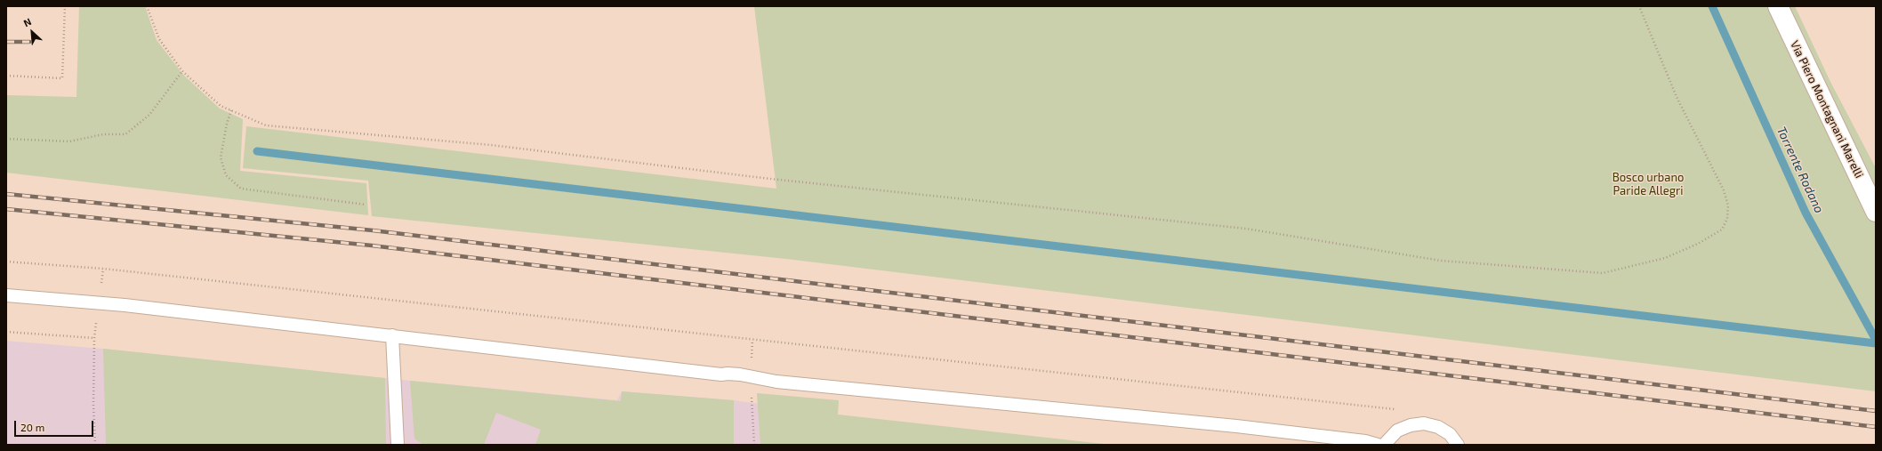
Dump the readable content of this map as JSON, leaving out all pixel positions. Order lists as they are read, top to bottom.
{
  "streets": {
    "street": ["Via Piero Montagnani Marelli"]
  },
  "water": ["Torrente Rodano"],
  "parks": ["Bosco urbano Paride Allegri"],
  "scale_bar": "20 m",
  "north": "top left"
}
